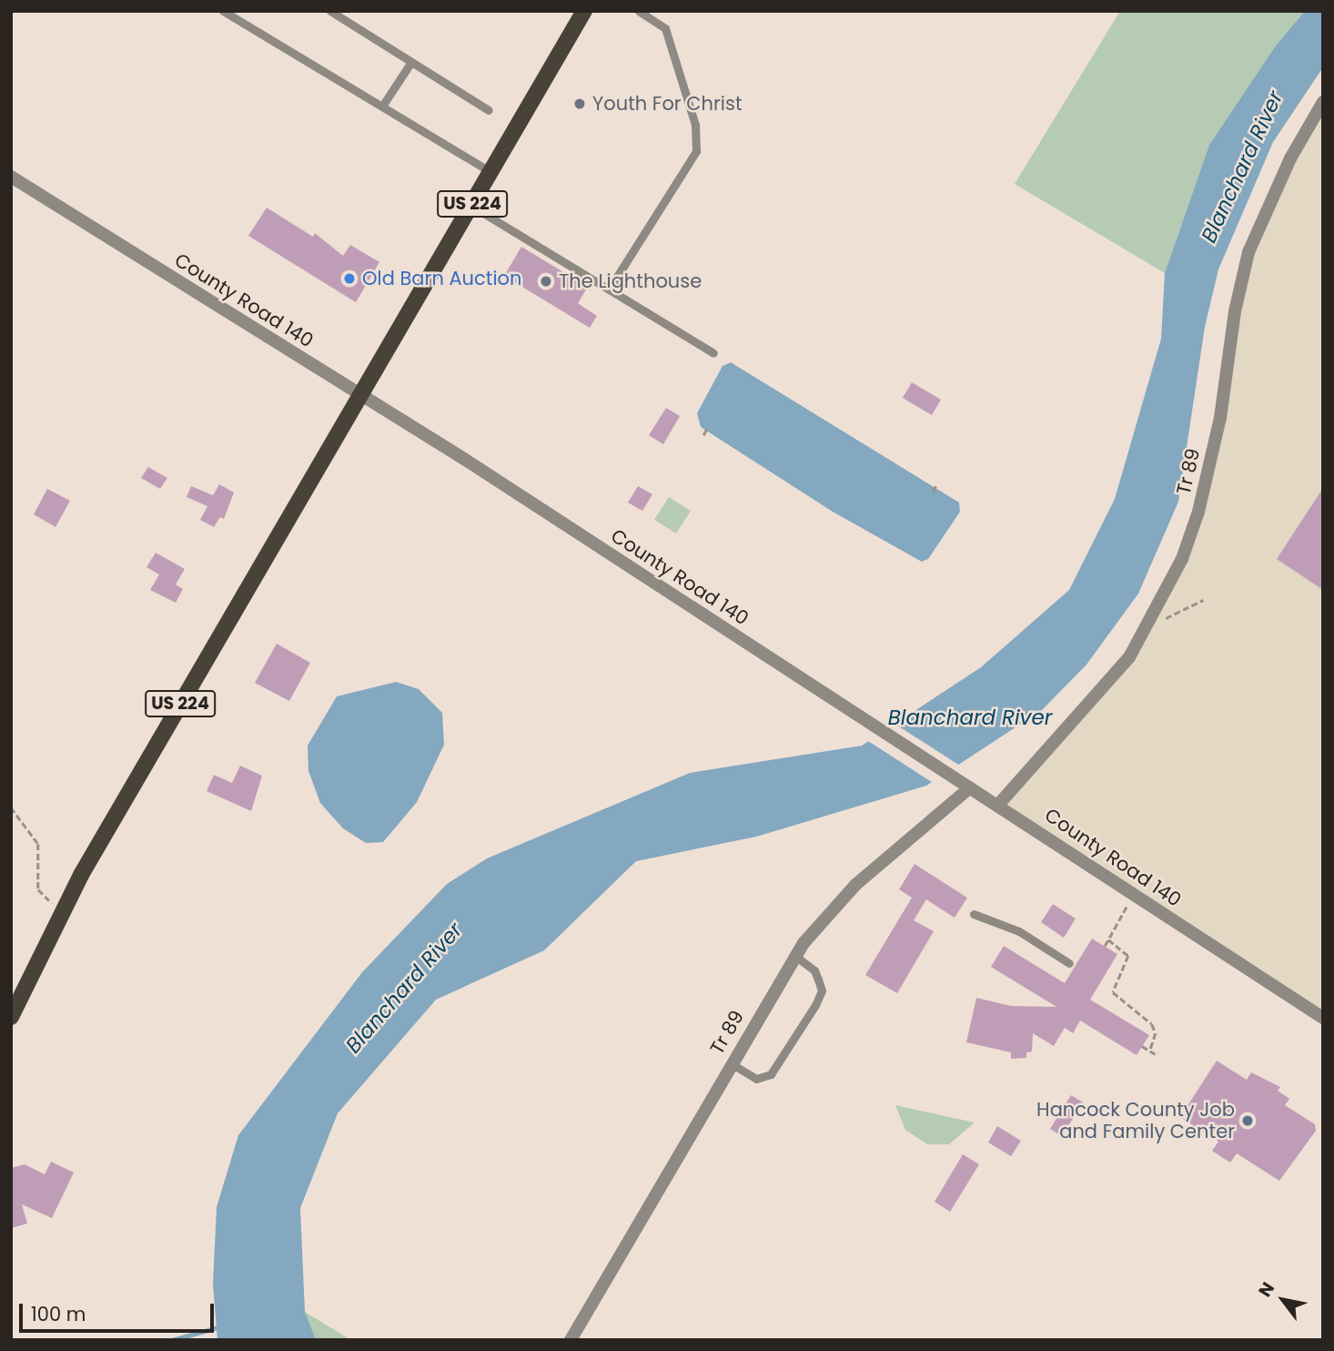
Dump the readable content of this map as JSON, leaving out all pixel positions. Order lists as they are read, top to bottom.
{
  "streets": {
    "main road": ["US 224"],
    "street": ["County Road 140", "Tr 89"]
  },
  "crossings": [
    ["US 224", "County Road 140"],
    ["County Road 140", "Tr 89"]
  ],
  "water": ["Blanchard River"],
  "places": [
    "Youth For Christ",
    "Old Barn Auction",
    "The Lighthouse",
    "Hancock County Job and Family Center"
  ],
  "scale_bar": "100 m",
  "north": "top left"
}
